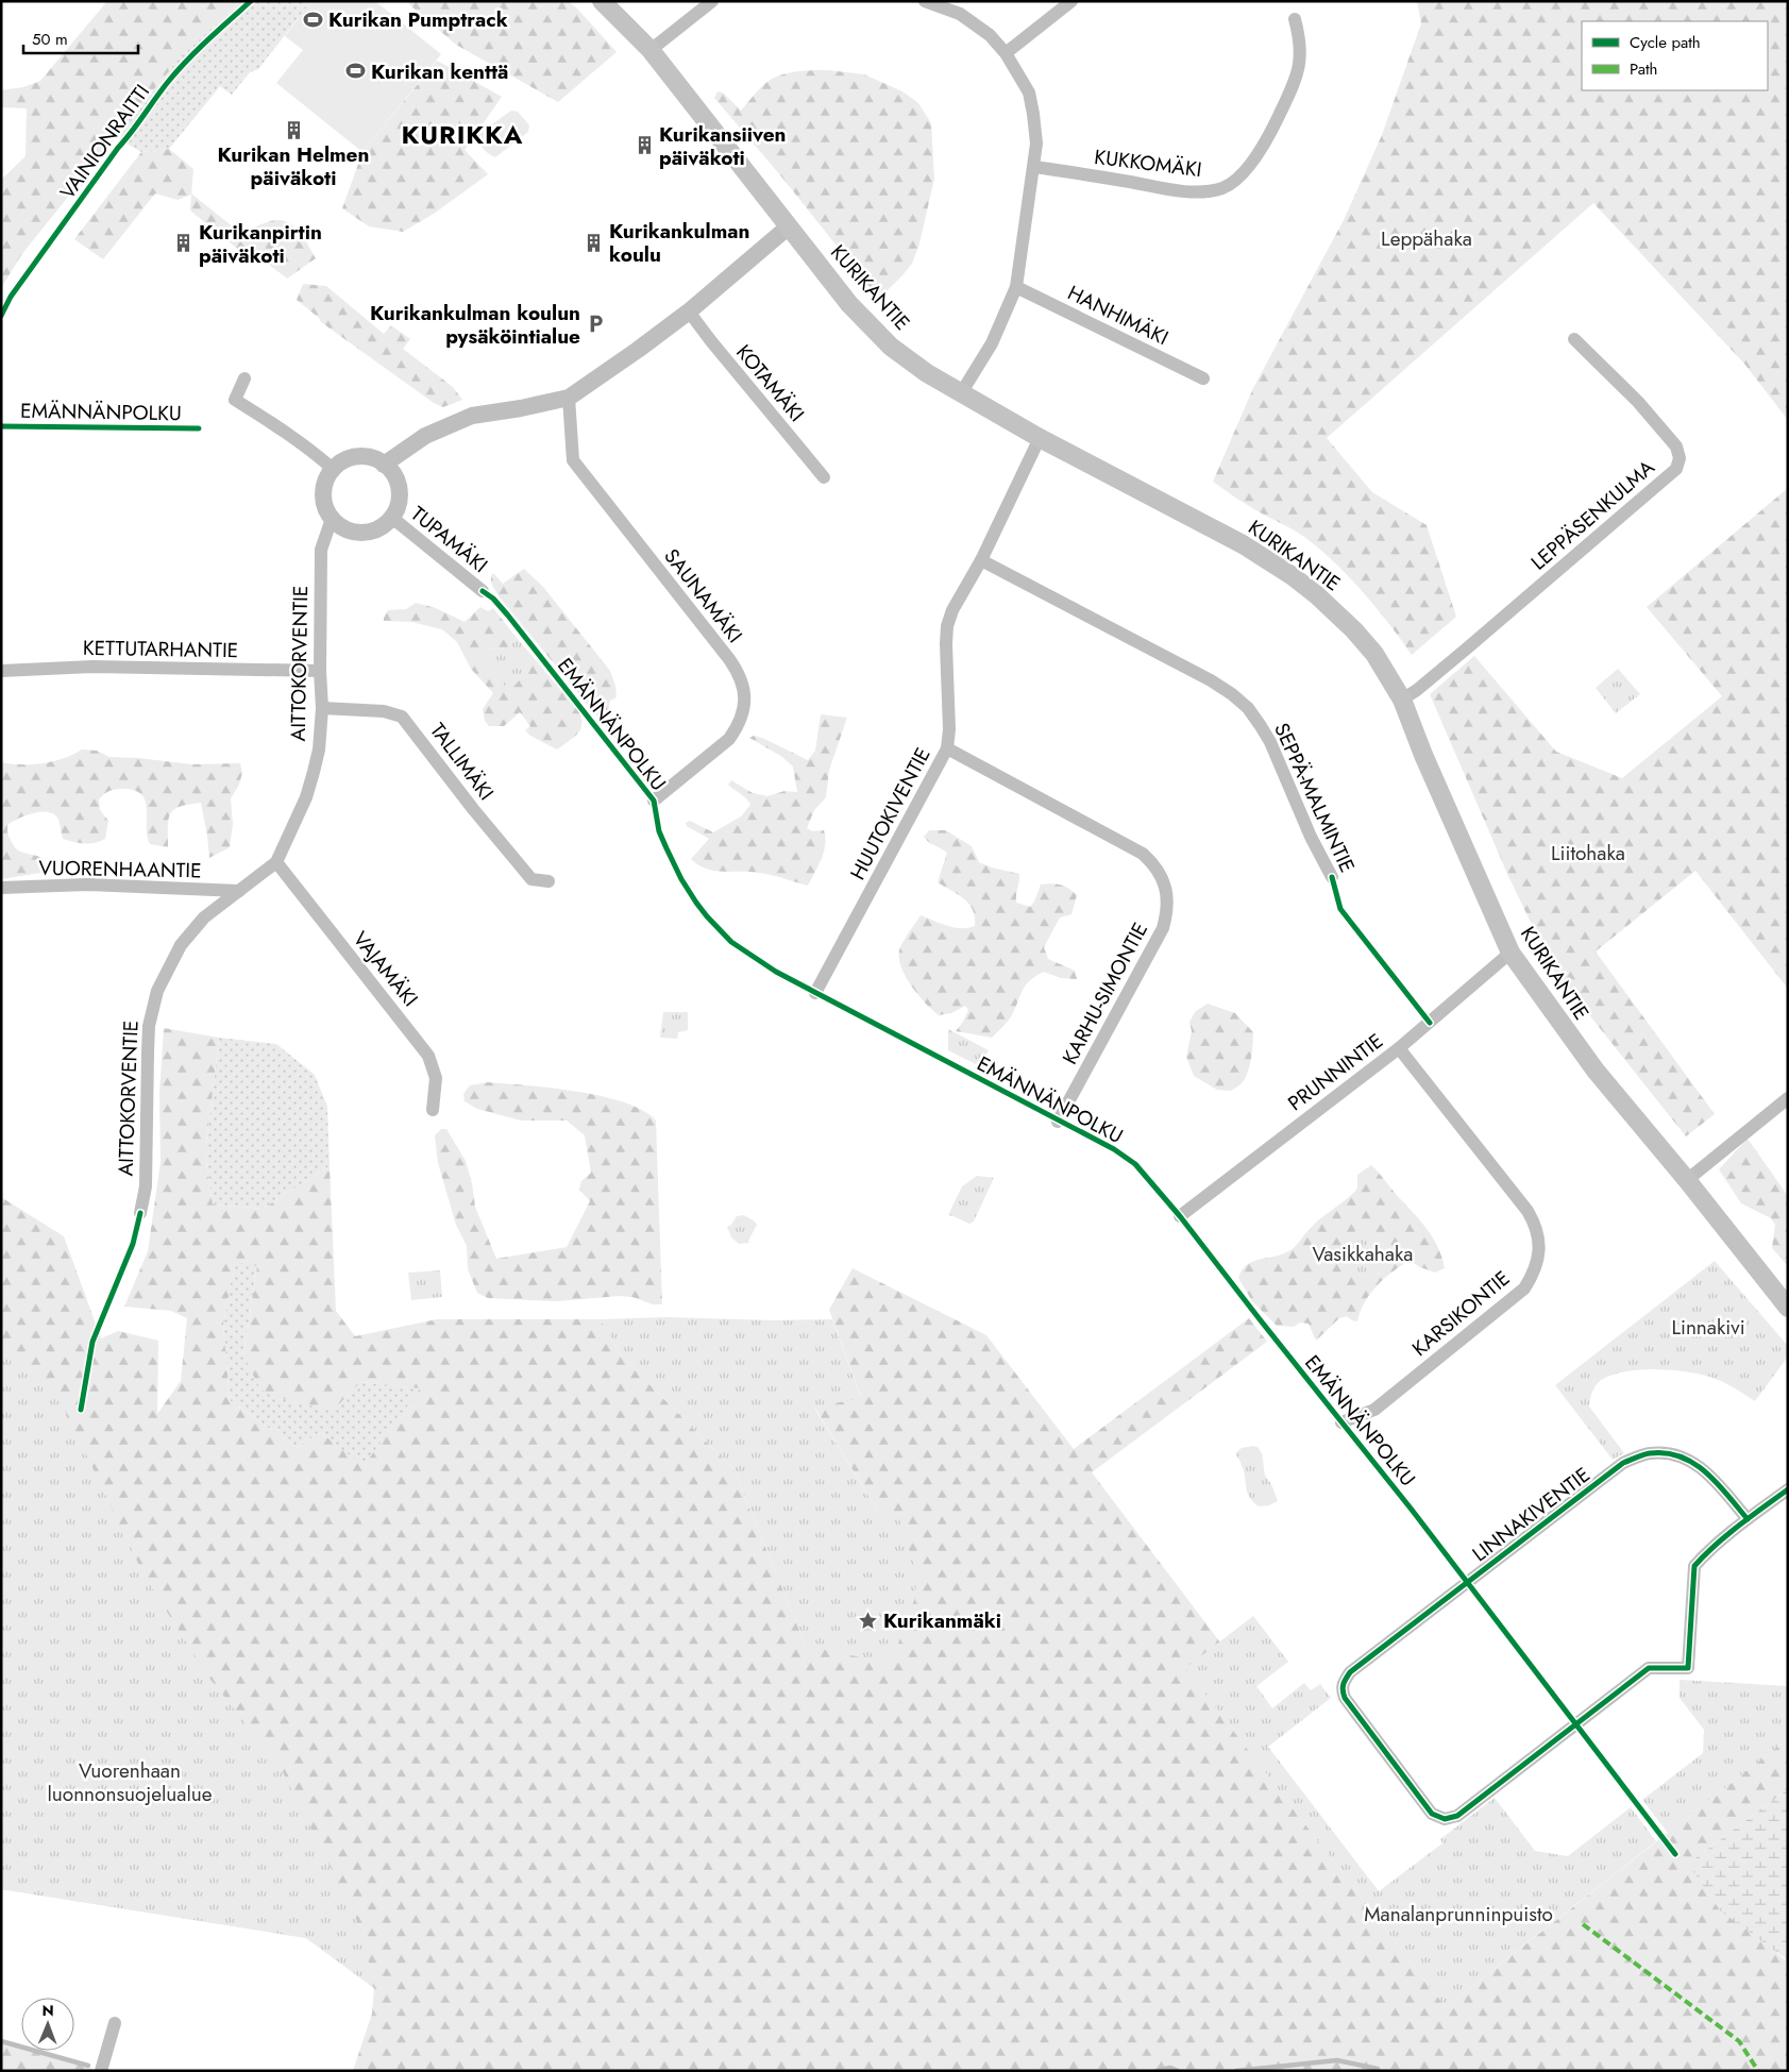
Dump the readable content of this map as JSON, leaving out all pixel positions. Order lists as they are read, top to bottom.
{
  "streets": {
    "main road": ["KURIKANTIE"],
    "street": [
      "KUKKOMÄKI",
      "HANHIMÄKI",
      "KOTAMÄKI",
      "LEPPÄSENKULMA",
      "TUPAMÄKI",
      "SAUNAMÄKI",
      "KETTUTARHANTIE",
      "AITTOKORVENTIE",
      "TALLIMÄKI",
      "SEPPÄ-MALMINTIE",
      "HUUTOKIVENTIE",
      "VUORENHAANTIE",
      "VAJAMÄKI",
      "KARHU-SIMONTIE",
      "PRUNNINTIE",
      "KARSIKONTIE",
      "LINNAKIVENTIE"
    ],
    "cycle path": ["VAINIONRAITTI", "EMÄNNÄNPOLKU"]
  },
  "crossings": [
    ["KURIKANTIE", "LEPPÄSENKULMA"],
    ["KURIKANTIE", "HUUTOKIVENTIE"],
    ["KURIKANTIE", "PRUNNINTIE"],
    ["TUPAMÄKI", "AITTOKORVENTIE"],
    ["KETTUTARHANTIE", "AITTOKORVENTIE"],
    ["AITTOKORVENTIE", "TALLIMÄKI"],
    ["AITTOKORVENTIE", "VUORENHAANTIE"],
    ["AITTOKORVENTIE", "VAJAMÄKI"],
    ["SEPPÄ-MALMINTIE", "HUUTOKIVENTIE"],
    ["HUUTOKIVENTIE", "KARHU-SIMONTIE"],
    ["PRUNNINTIE", "KARSIKONTIE"]
  ],
  "districts": ["KURIKKA"],
  "parks": [
    "Leppähaka",
    "Liitohaka",
    "Vasikkahaka",
    "Linnakivi",
    "Vuorenhaan luonnonsuojelualue",
    "Manalanprunninpuisto"
  ],
  "places": {
    "sports": ["Kurikan Pumptrack", "Kurikan kenttä"],
    "building": [
      "Kurikan Helmen päiväkoti",
      "Kurikansiiven päiväkoti",
      "Kurikankulman koulu",
      "Kurikanpirtin päiväkoti"
    ],
    "parking": ["Kurikankulman koulun pysäköintialue"],
    "place": ["Kurikanmäki"]
  },
  "legend": ["Cycle path", "Path"],
  "scale_bar": "50 m",
  "north": "top"
}
